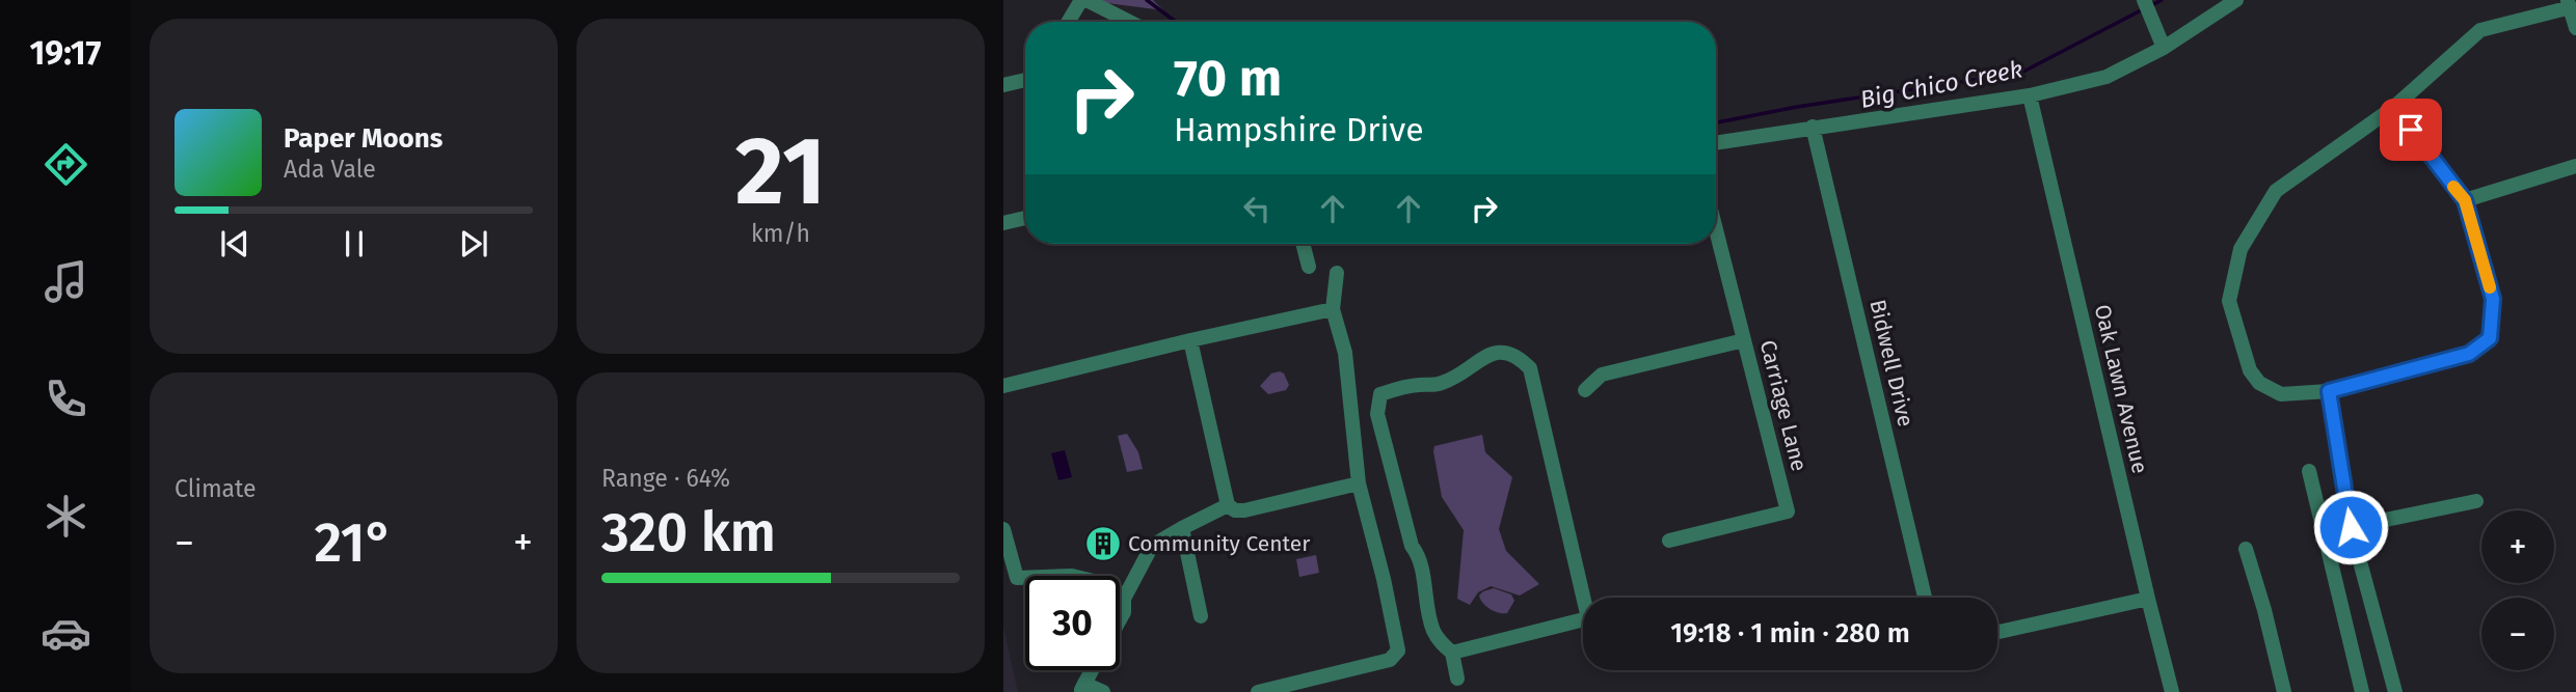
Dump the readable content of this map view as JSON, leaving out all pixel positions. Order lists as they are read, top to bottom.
{
  "streets": {
    "street": ["Bidwell Drive", "Oak Lawn Avenue", "Carriage Lane"]
  },
  "water": ["Big Chico Creek"],
  "places": {
    "building": ["Community Center"]
  },
  "page": {
    "tabs": "19:17",
    "tile": [
      ["21", "km/h"],
      "Climate",
      ["Range · 64%", "320 km"]
    ],
    "turn": ["70 m", "Hampshire Drive"],
    "song": ["Paper Moons", "Ada Vale"],
    "map_buttons": ["+", "−"],
    "heat": ["−", "21°", "+"],
    "limit": "30",
    "trip": "19:18 · 1 min · 280 m"
  }
}
